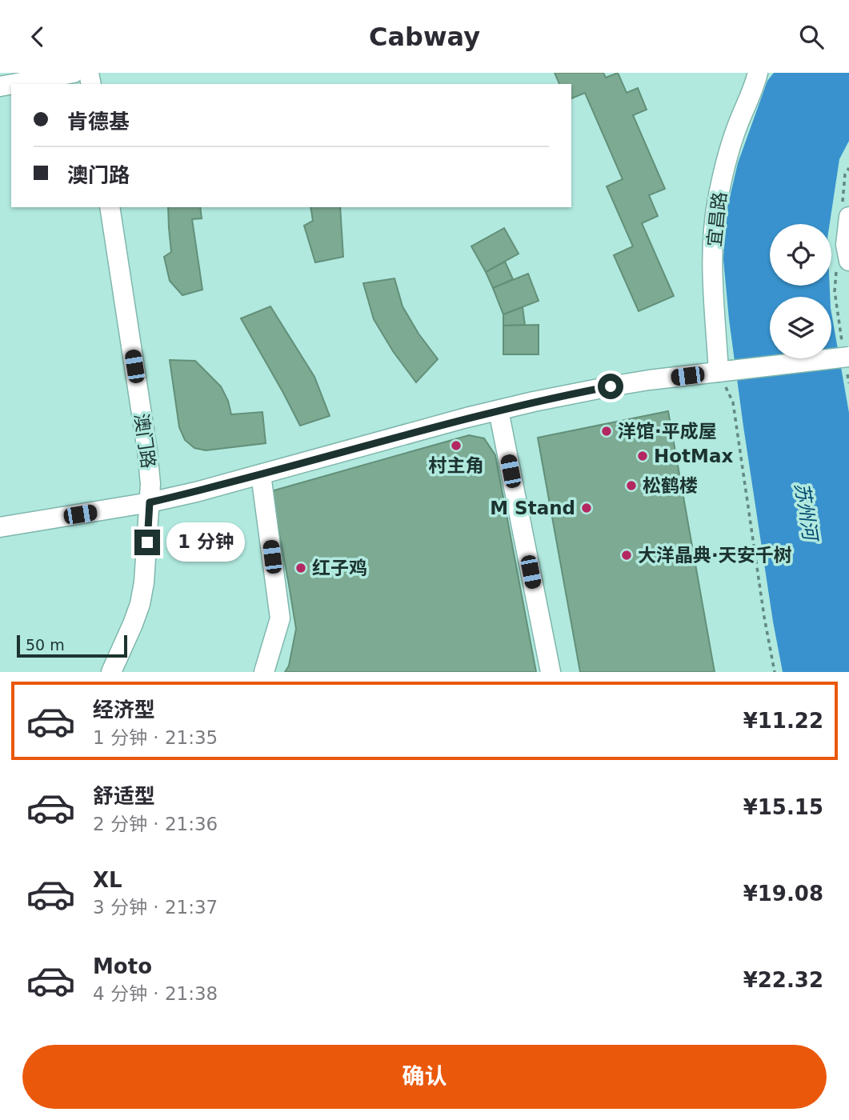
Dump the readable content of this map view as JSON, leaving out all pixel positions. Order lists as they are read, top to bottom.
{
  "streets": {
    "street": ["宜昌路", "澳门路"]
  },
  "water": ["苏州河"],
  "places": [
    "洋馆·平成屋",
    "村主角",
    "HotMax",
    "松鹤楼",
    "M Stand",
    "大洋晶典·天安千树",
    "红子鸡"
  ],
  "scale_bar": "50 m",
  "page": {
    "header": "Cabway",
    "banner": ["肯德基", "澳门路"],
    "bubble": "1 分钟",
    "scale": "50 m",
    "list": [
      {
        "name": "经济型",
        "note": "1 分钟 · 21:35",
        "value": "¥11.22"
      },
      {
        "name": "舒适型",
        "note": "2 分钟 · 21:36",
        "value": "¥15.15"
      },
      {
        "name": "XL",
        "note": "3 分钟 · 21:37",
        "value": "¥19.08"
      },
      {
        "name": "Moto",
        "note": "4 分钟 · 21:38",
        "value": "¥22.32"
      }
    ],
    "buttons": "确认"
  }
}
